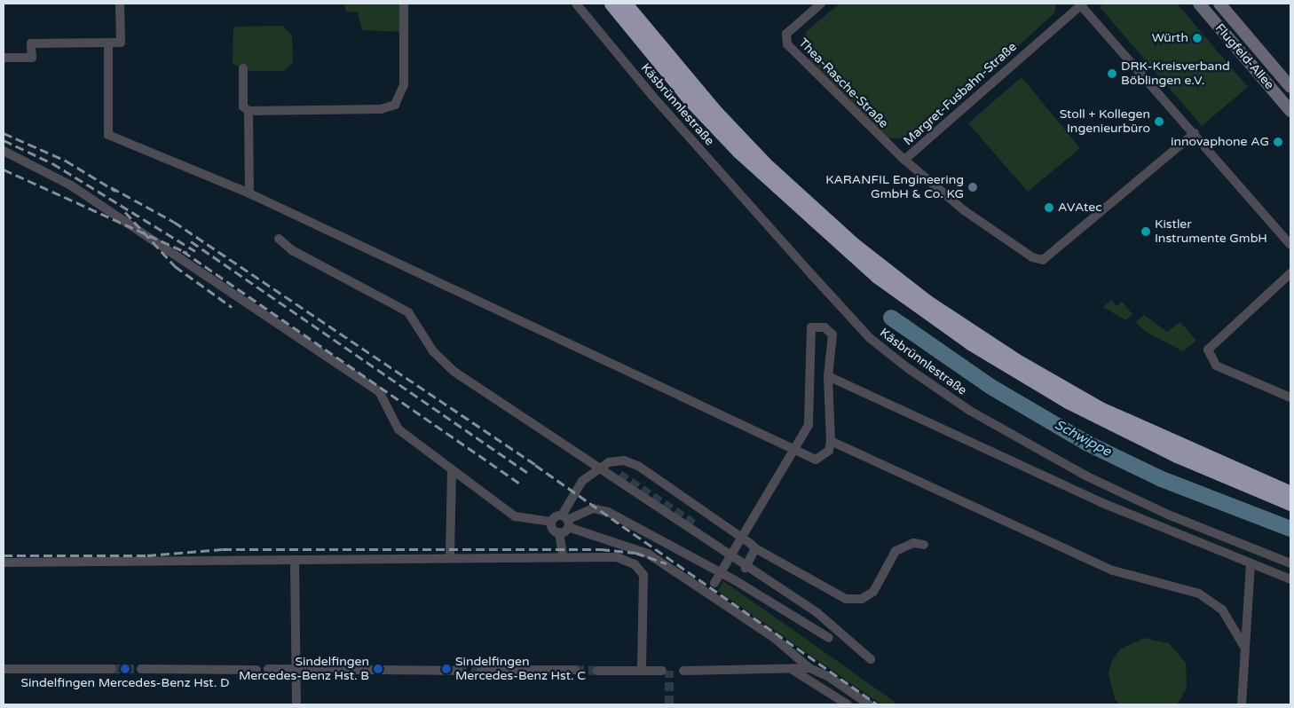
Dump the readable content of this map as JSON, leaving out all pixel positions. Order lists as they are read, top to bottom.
{
  "streets": {
    "main road": ["Flugfeld-Allee"],
    "street": ["Thea-Rasche-Straße", "Margret-Fusbahn-Straße", "Käsbrünnlestraße"]
  },
  "crossings": [
    ["Thea-Rasche-Straße", "Margret-Fusbahn-Straße"]
  ],
  "water": ["Schwippe"],
  "places": [
    "Würth",
    "DRK-Kreisverband Böblingen e.V.",
    "Stoll + Kollegen Ingenieurbüro",
    "innovaphone AG",
    "KARANFIL Engineering GmbH & Co. KG",
    "AVAtec",
    "Kistler Instrumente GmbH",
    "Sindelfingen Mercedes-Benz Hst. D",
    "Sindelfingen Mercedes-Benz Hst. B",
    "Sindelfingen Mercedes-Benz Hst. C"
  ]
}
